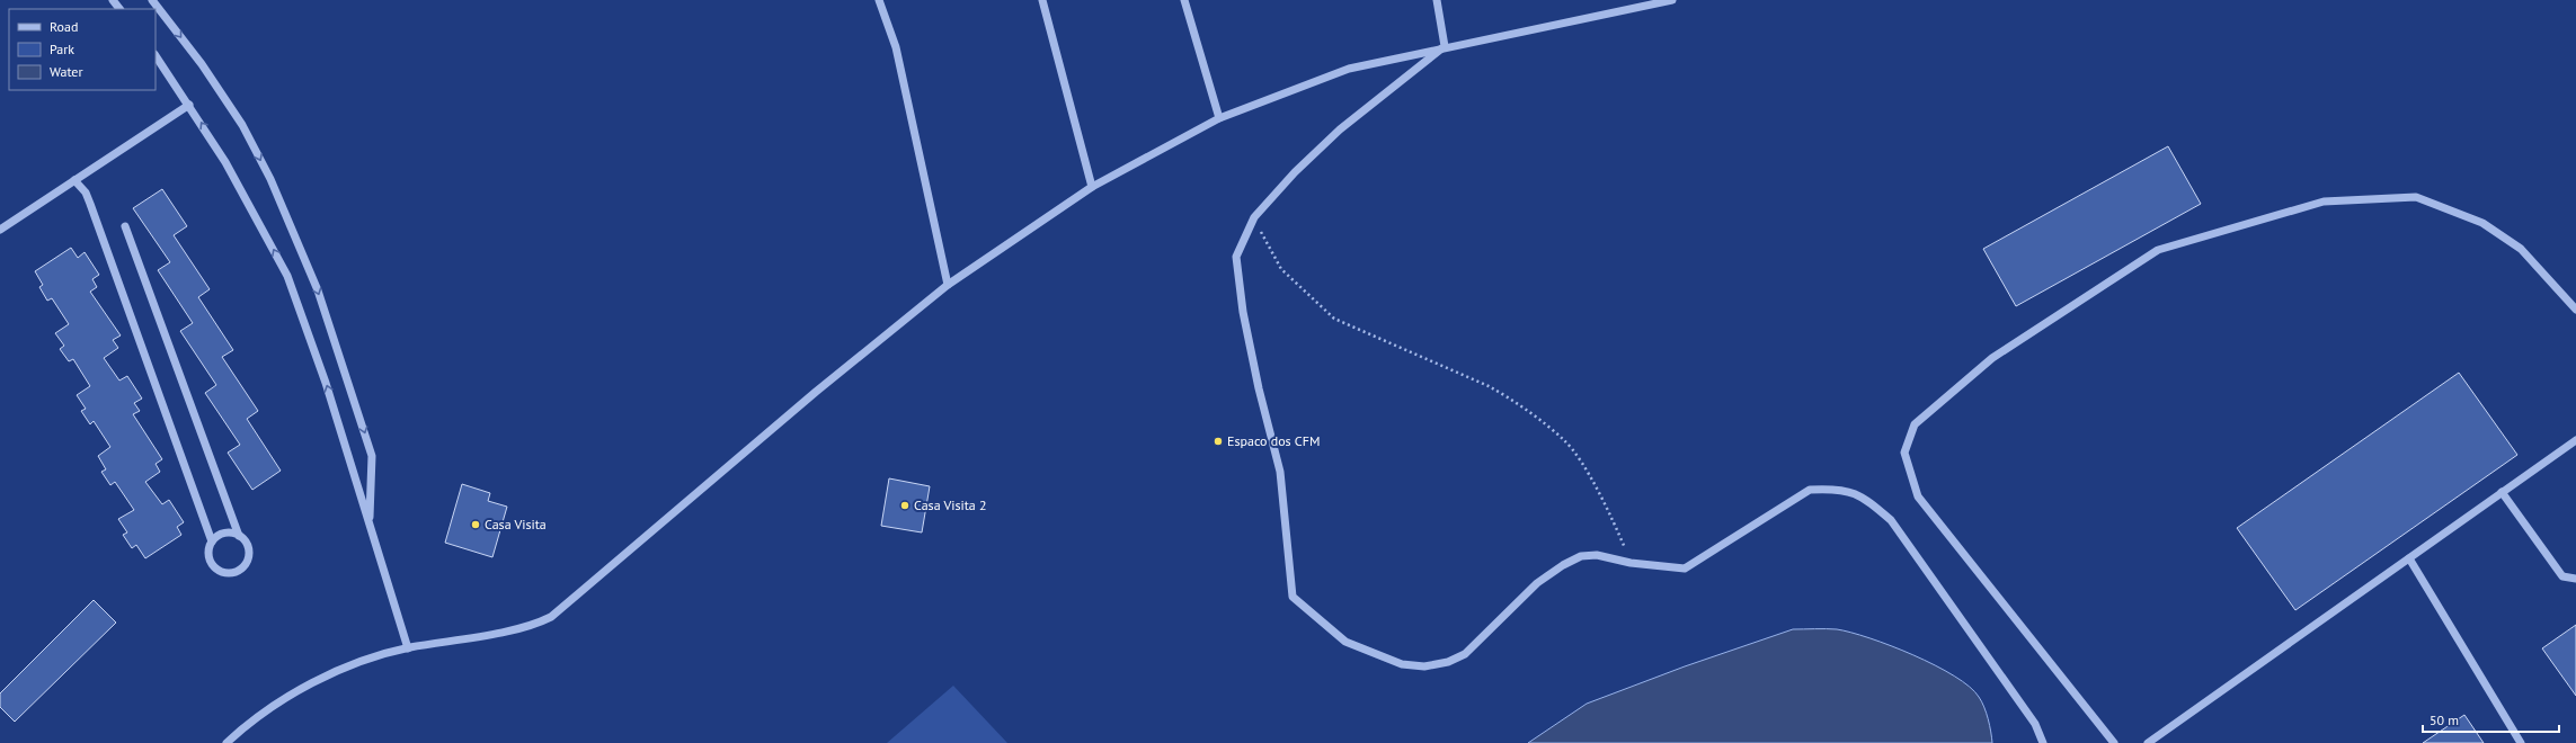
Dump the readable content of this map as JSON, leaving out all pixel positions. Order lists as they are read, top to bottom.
{
  "places": ["Espaco dos CFM", "Casa Visita 2", "Casa Visita"],
  "legend": ["Road", "Park", "Water"],
  "scale_bar": "50 m"
}
